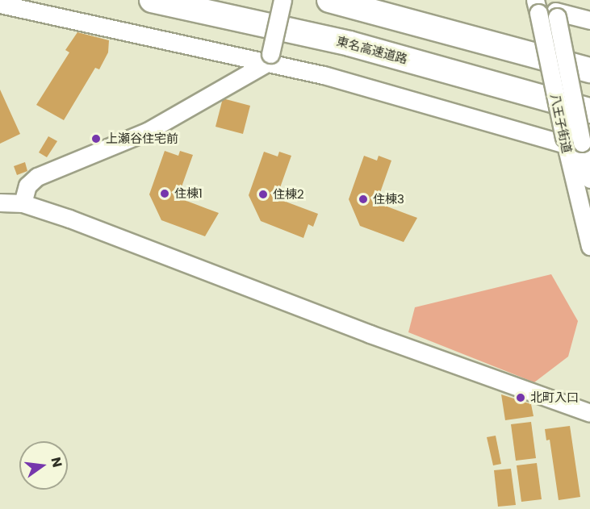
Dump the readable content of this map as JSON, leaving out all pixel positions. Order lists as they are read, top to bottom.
{
  "streets": {
    "highway": ["東名高速道路"],
    "street": ["八王子街道"]
  },
  "places": [
    "上瀬谷住宅前",
    "住棟1",
    "住棟2",
    "住棟3",
    "北町入口"
  ],
  "north": "right"
}
